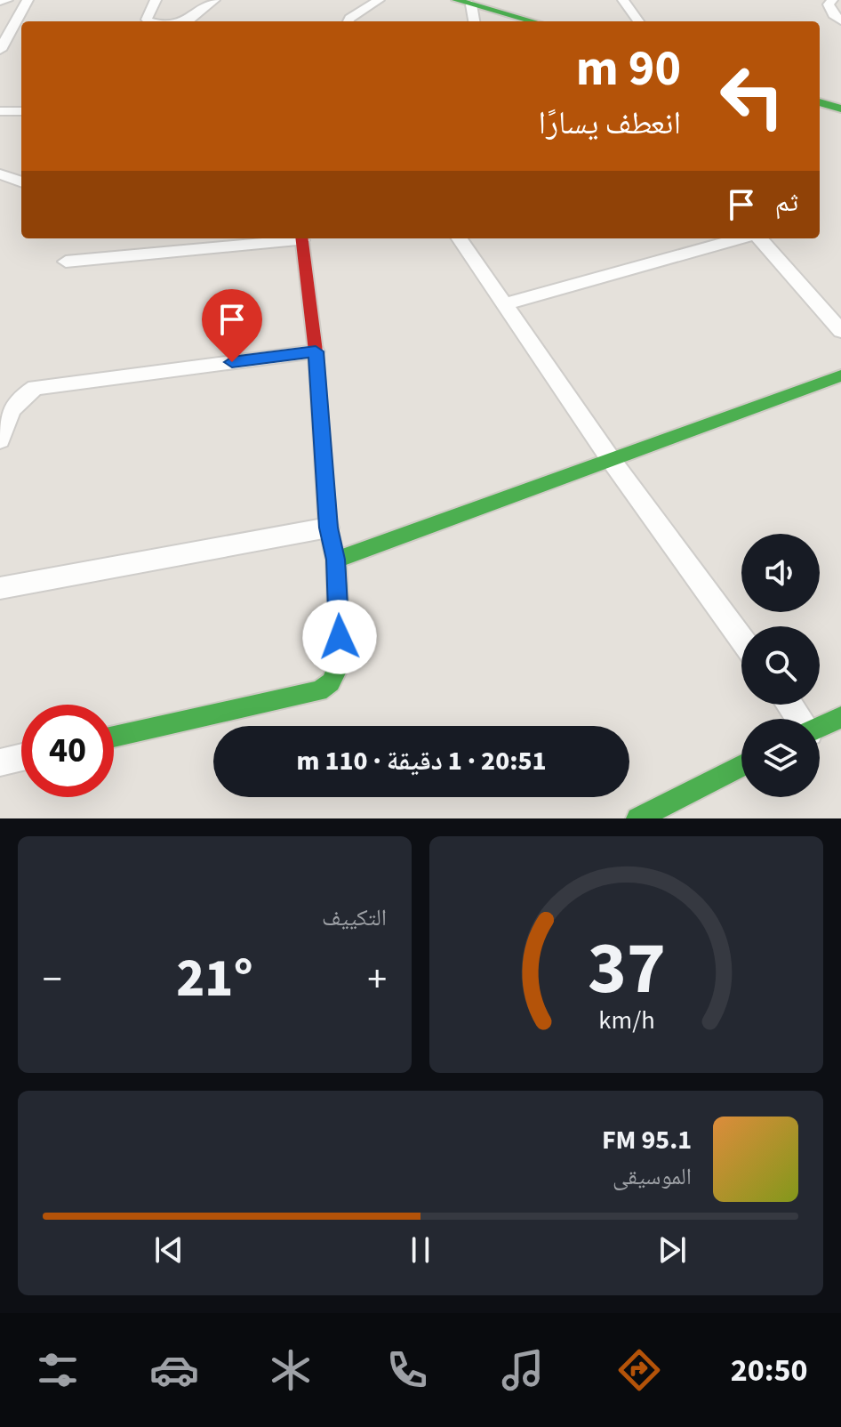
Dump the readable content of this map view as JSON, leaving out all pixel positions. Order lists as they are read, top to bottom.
{
  "page": {
    "turn": ["90 m", "انعطف يسارًا"],
    "then": "ثم",
    "limit": "40",
    "trip": "20:51 · 1 دقيقة · 110 m",
    "tile": "التكييف",
    "heat": ["−", "21°", "+"],
    "song": ["95.1 FM", "الموسيقى"],
    "tabs": "20:50",
    "gauge": ["37", "km/h"]
  }
}
